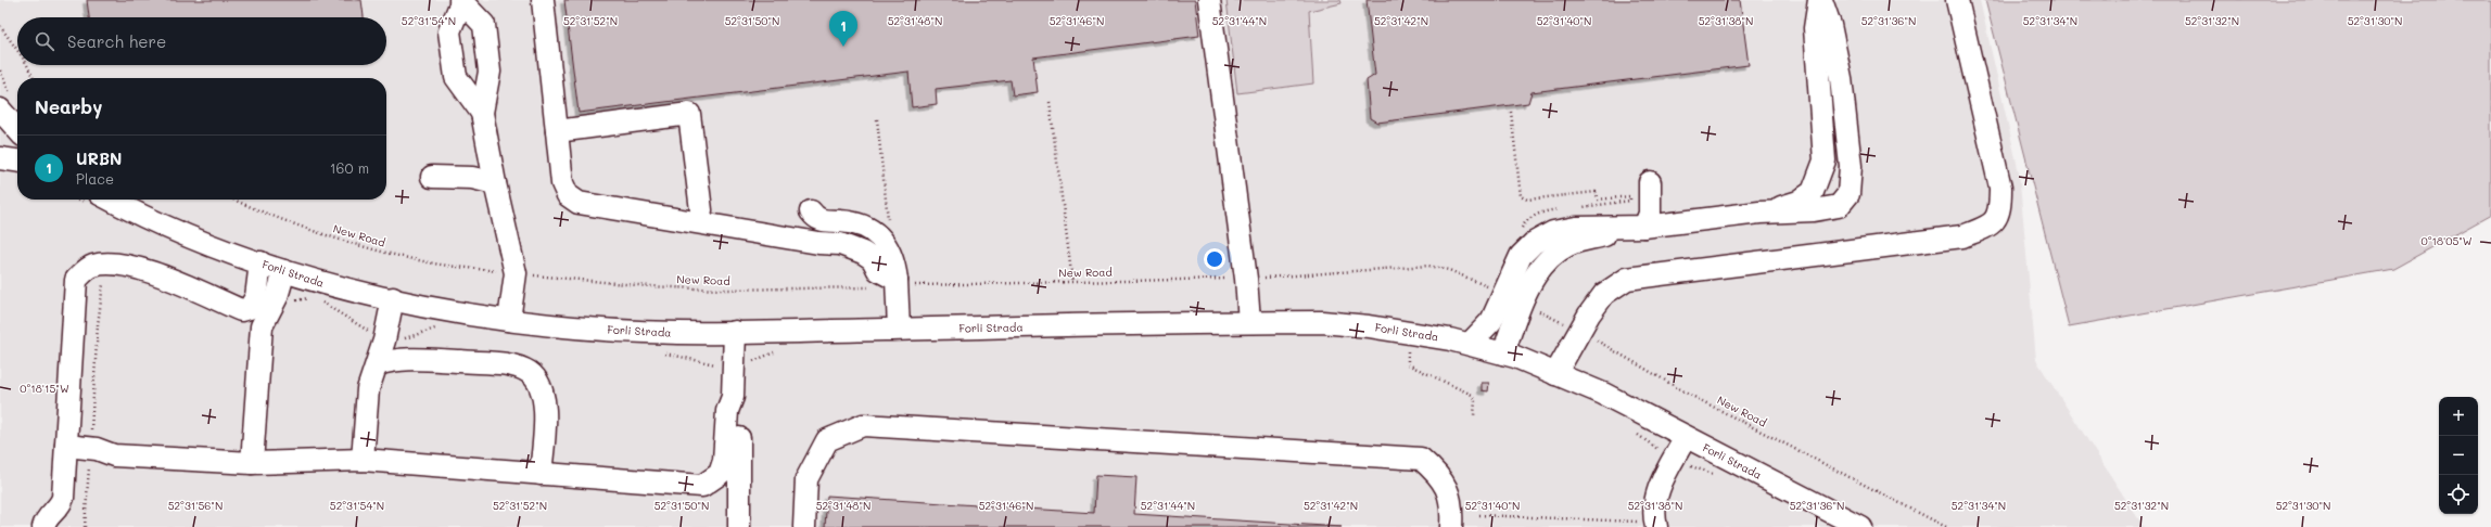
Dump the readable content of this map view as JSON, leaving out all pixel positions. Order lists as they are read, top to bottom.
{
  "streets": {
    "street": ["Forli Strada"],
    "path": ["New Road"]
  },
  "page": {
    "pins": "1",
    "search": "Search here",
    "heading": "Nearby",
    "list": [
      {
        "mark": "1",
        "name": "URBN",
        "note": "Place",
        "value": "160 m"
      }
    ],
    "map_buttons": ["+", "−"]
  },
  "coordinates": [
    "52°31'54\"N",
    "52°31'52\"N",
    "52°31'50\"N",
    "52°31'48\"N",
    "52°31'46\"N",
    "52°31'44\"N",
    "52°31'42\"N",
    "52°31'40\"N",
    "52°31'38\"N",
    "52°31'36\"N",
    "52°31'34\"N",
    "52°31'32\"N",
    "52°31'30\"N",
    "0°18'05\"W",
    "0°18'15\"W",
    "52°31'56\"N"
  ]
}
